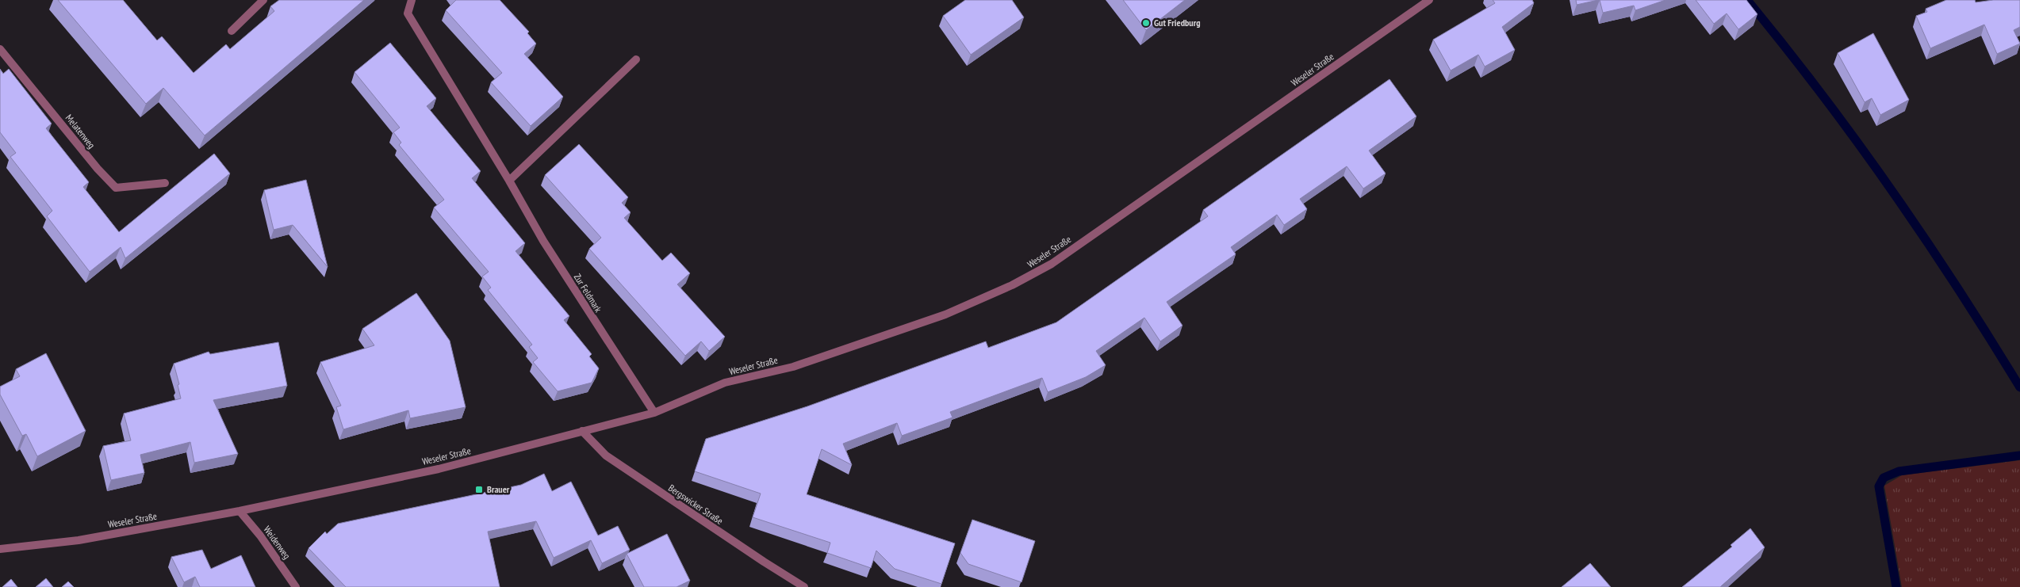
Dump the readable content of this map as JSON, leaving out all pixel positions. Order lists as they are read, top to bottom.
{
  "streets": {
    "street": [
      "Weseler Straße",
      "Melatenweg",
      "Zur Feldmark",
      "Bergswicker Straße",
      "Weidenweg"
    ]
  },
  "crossings": [
    ["Weseler Straße", "Zur Feldmark"],
    ["Weseler Straße", "Bergswicker Straße"],
    ["Weseler Straße", "Weidenweg"]
  ],
  "places": {
    "other": ["Gut Friedburg"],
    "transit": ["Brauer"]
  }
}
